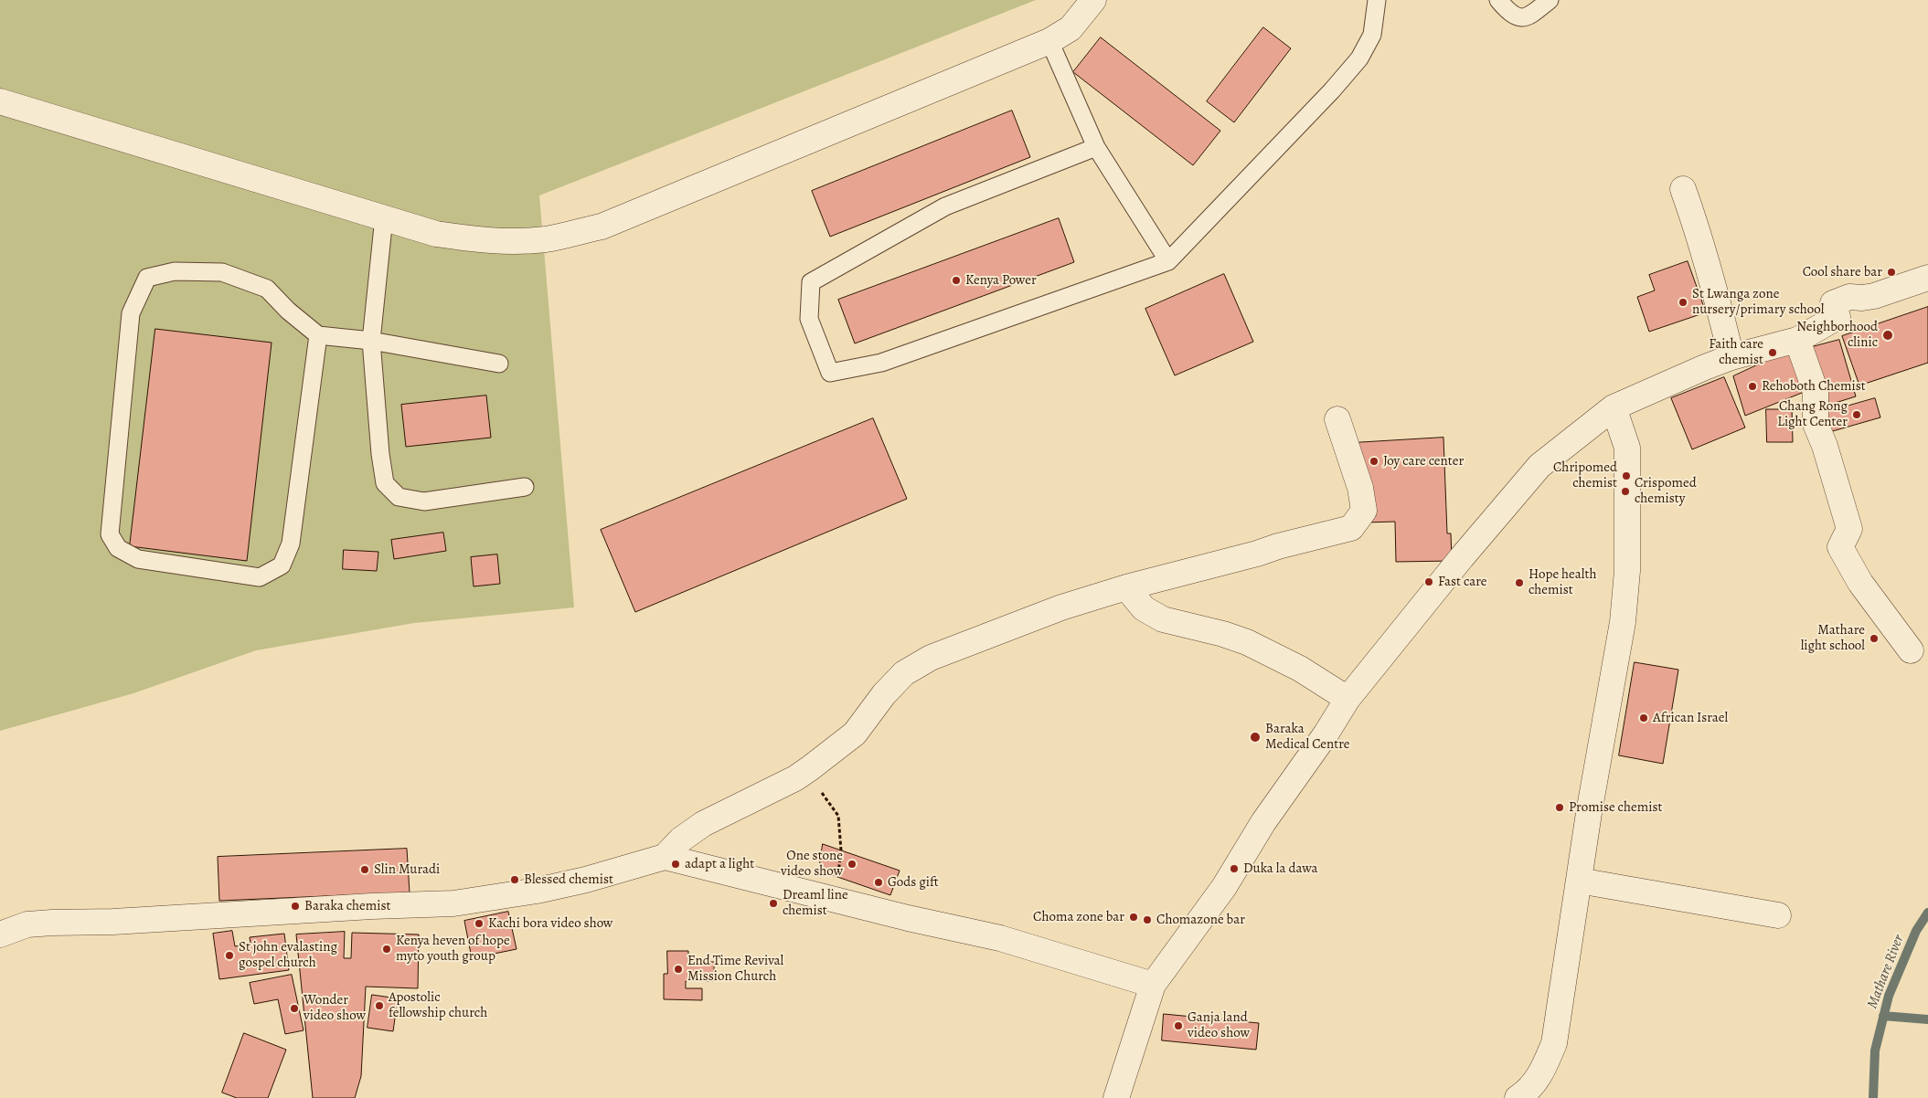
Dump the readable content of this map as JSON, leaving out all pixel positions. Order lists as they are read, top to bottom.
{
  "water": ["Mathare River"],
  "places": [
    "Cool share bar",
    "Kenya Power",
    "St Lwanga zone nursery/primary school",
    "Neighborhood clinic",
    "Faith care chemist",
    "Rehoboth Chemist",
    "Chang Rong Light Center",
    "Joy care center",
    "Chripomed chemist",
    "Crispomed chemisty",
    "Fast care",
    "Hope health chemist",
    "Mathare light school",
    "African Israel",
    "Baraka Medical Centre",
    "Promise chemist",
    "adapt a light",
    "One stone video show",
    "Duka la dawa",
    "Slin Muradi",
    "Blessed chemist",
    "Gods gift",
    "Dreaml line chemist",
    "Baraka chemist",
    "Choma zone bar",
    "Chomazone bar",
    "Kachi bora video show",
    "Kenya heven of hope myto youth group",
    "St john evalasting gospel church",
    "End Time Revival Mission Church",
    "Apostolic fellowship church",
    "Wonder video show",
    "Ganja land video show"
  ]
}
